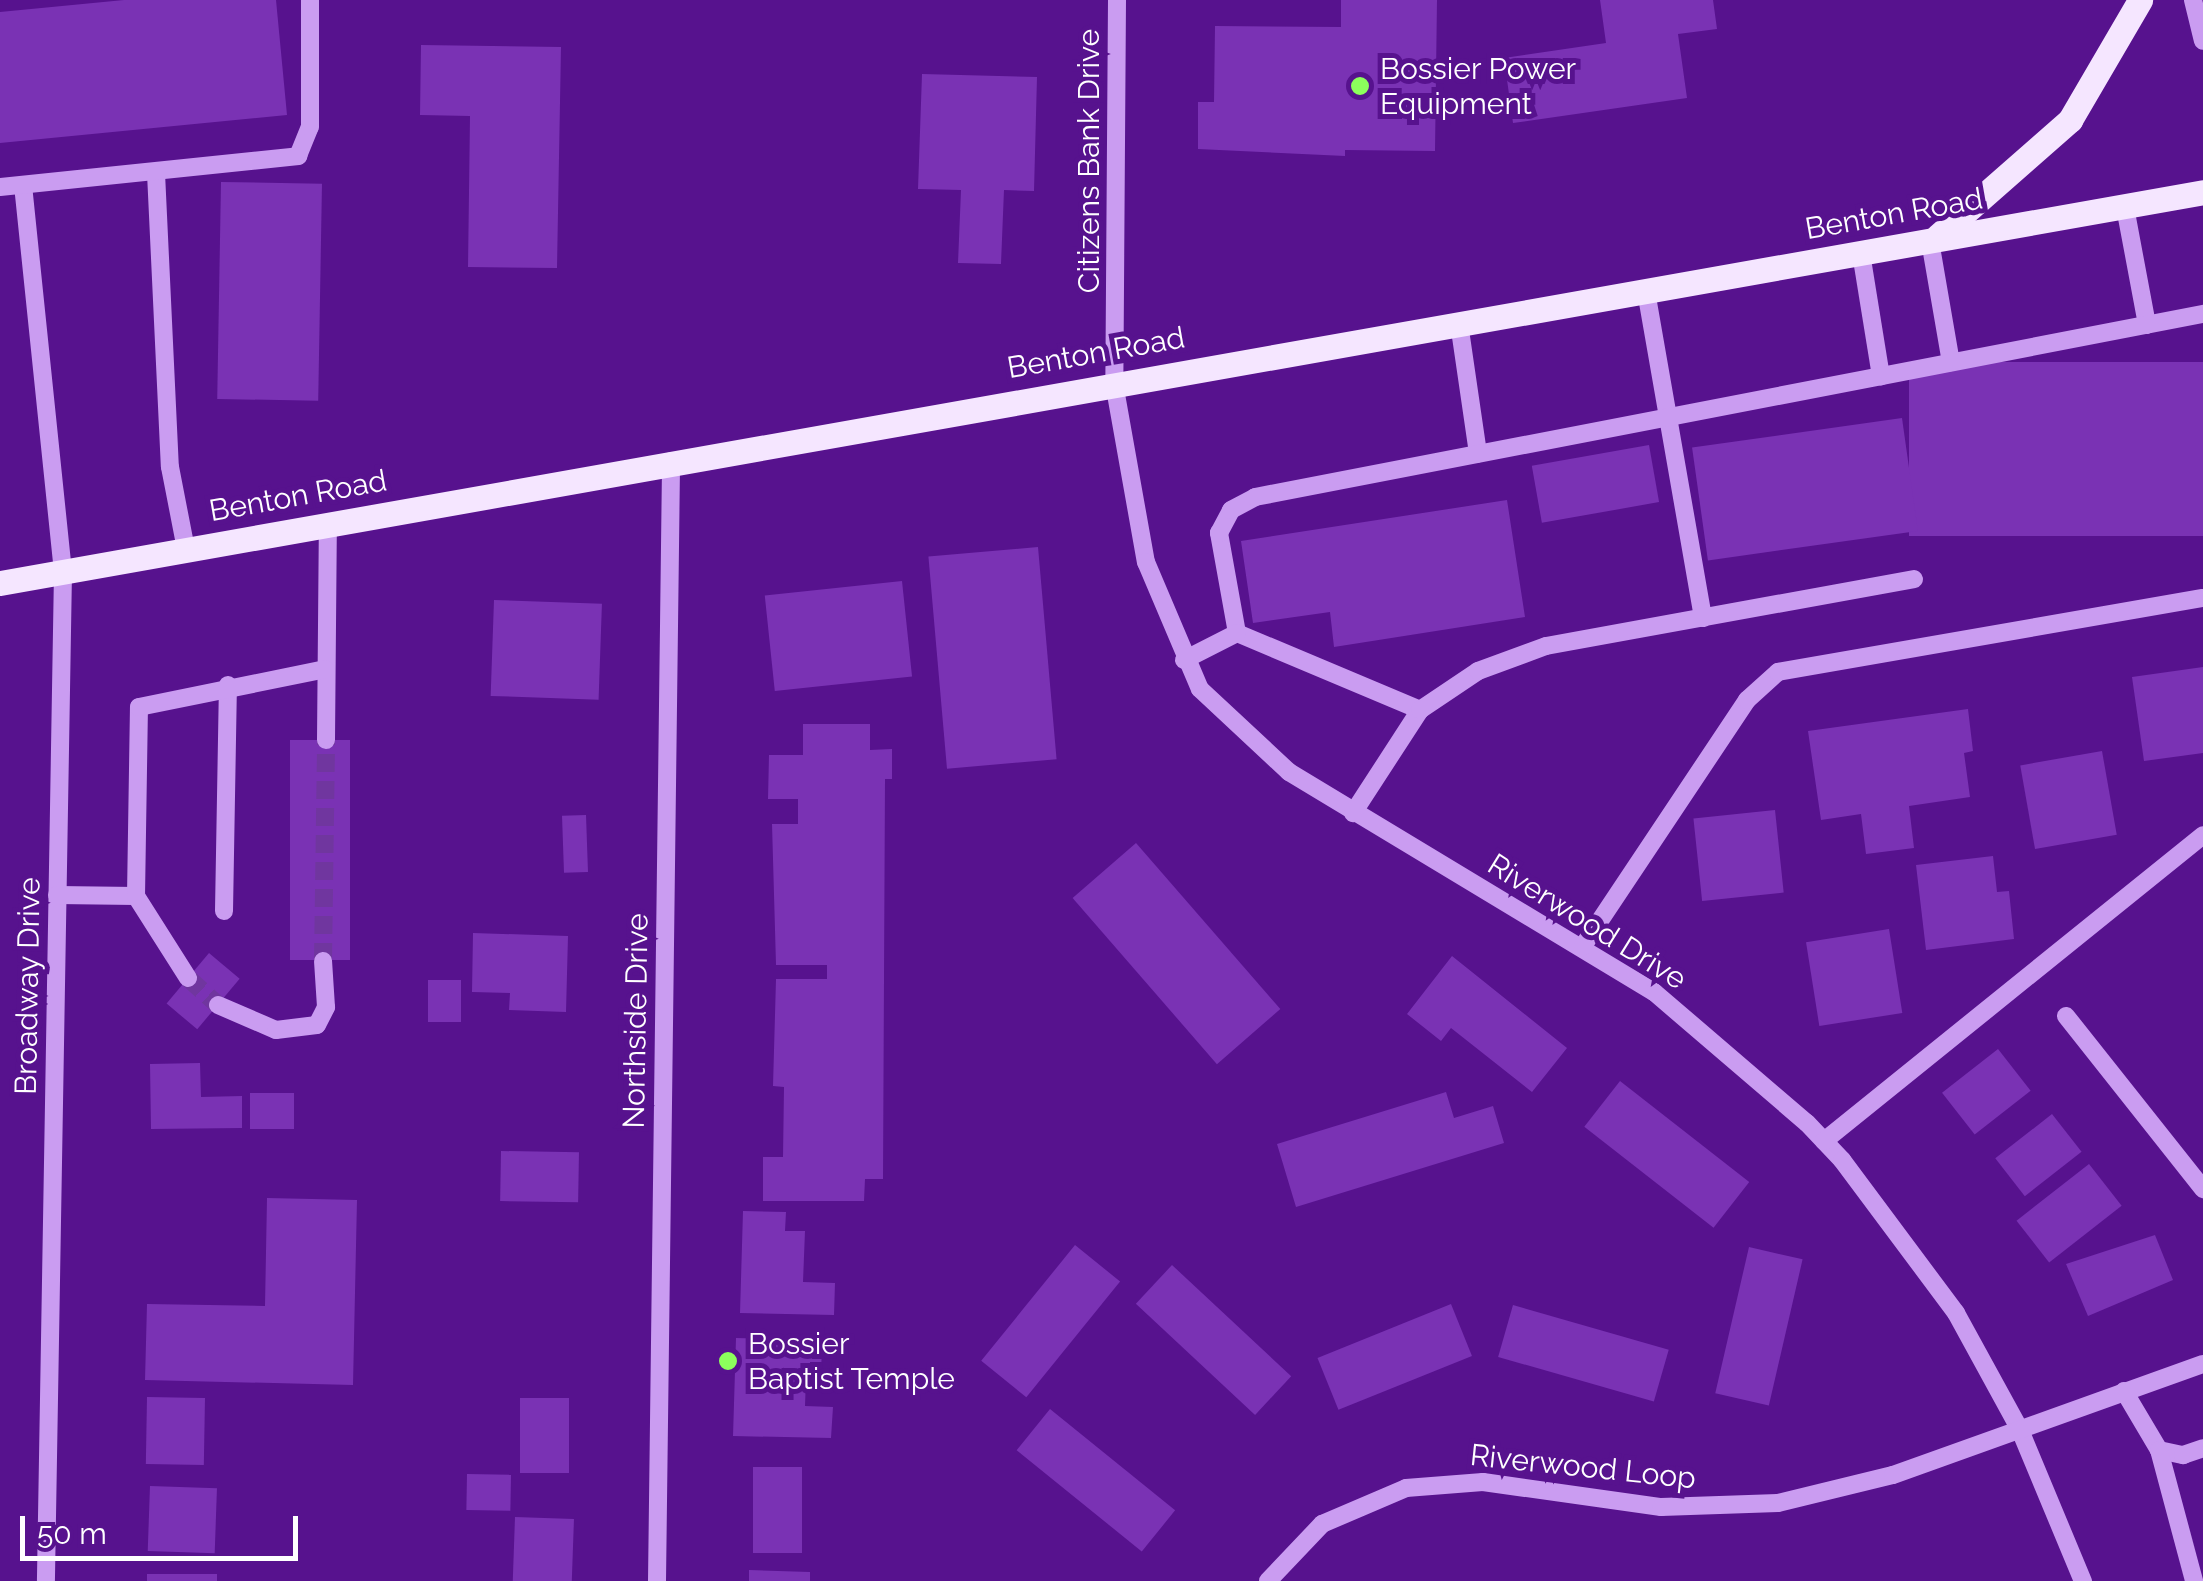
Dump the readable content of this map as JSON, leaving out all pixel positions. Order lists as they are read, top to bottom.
{
  "streets": {
    "main road": ["Benton Road"],
    "street": [
      "Citizens Bank Drive",
      "Riverwood Drive",
      "Broadway Drive",
      "Northside Drive",
      "Riverwood Loop"
    ]
  },
  "crossings": [
    ["Citizens Bank Drive", "Benton Road"],
    ["Citizens Bank Drive", "Riverwood Drive"],
    ["Benton Road", "Riverwood Drive"],
    ["Benton Road", "Broadway Drive"],
    ["Benton Road", "Northside Drive"],
    ["Riverwood Drive", "Riverwood Loop"]
  ],
  "places": ["Bossier Power Equipment", "Bossier Baptist Temple"],
  "scale_bar": "50 m"
}
